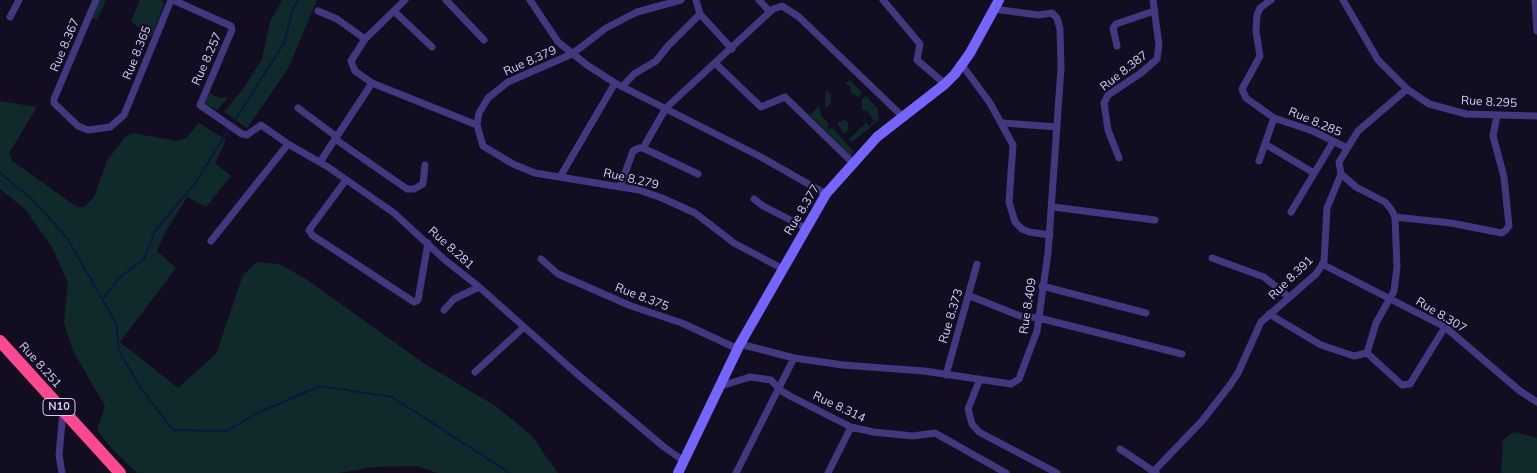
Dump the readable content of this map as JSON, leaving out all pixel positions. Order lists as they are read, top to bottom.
{
  "streets": {
    "highway": ["Rue 8.251", "N10"],
    "street": [
      "Rue 8.367",
      "Rue 8.365",
      "Rue 8.257",
      "Rue 8.379",
      "Rue 8.387",
      "Rue 8.295",
      "Rue 8.285",
      "Rue 8.279",
      "Rue 8.377",
      "Rue 8.281",
      "Rue 8.391",
      "Rue 8.375",
      "Rue 8.409",
      "Rue 8.307",
      "Rue 8.373",
      "Rue 8.314"
    ]
  },
  "crossings": [
    ["Rue 8.367", "Rue 8.365"],
    ["Rue 8.365", "Rue 8.257"],
    ["Rue 8.257", "Rue 8.281"],
    ["Rue 8.379", "Rue 8.279"],
    ["Rue 8.295", "Rue 8.391"],
    ["Rue 8.285", "Rue 8.391"],
    ["Rue 8.279", "Rue 8.377"],
    ["Rue 8.377", "Rue 8.281"],
    ["Rue 8.377", "Rue 8.375"],
    ["Rue 8.377", "Rue 8.409"],
    ["Rue 8.377", "Rue 8.314"],
    ["Rue 8.391", "Rue 8.307"],
    ["Rue 8.375", "Rue 8.409"],
    ["Rue 8.409", "Rue 8.373"]
  ]
}
